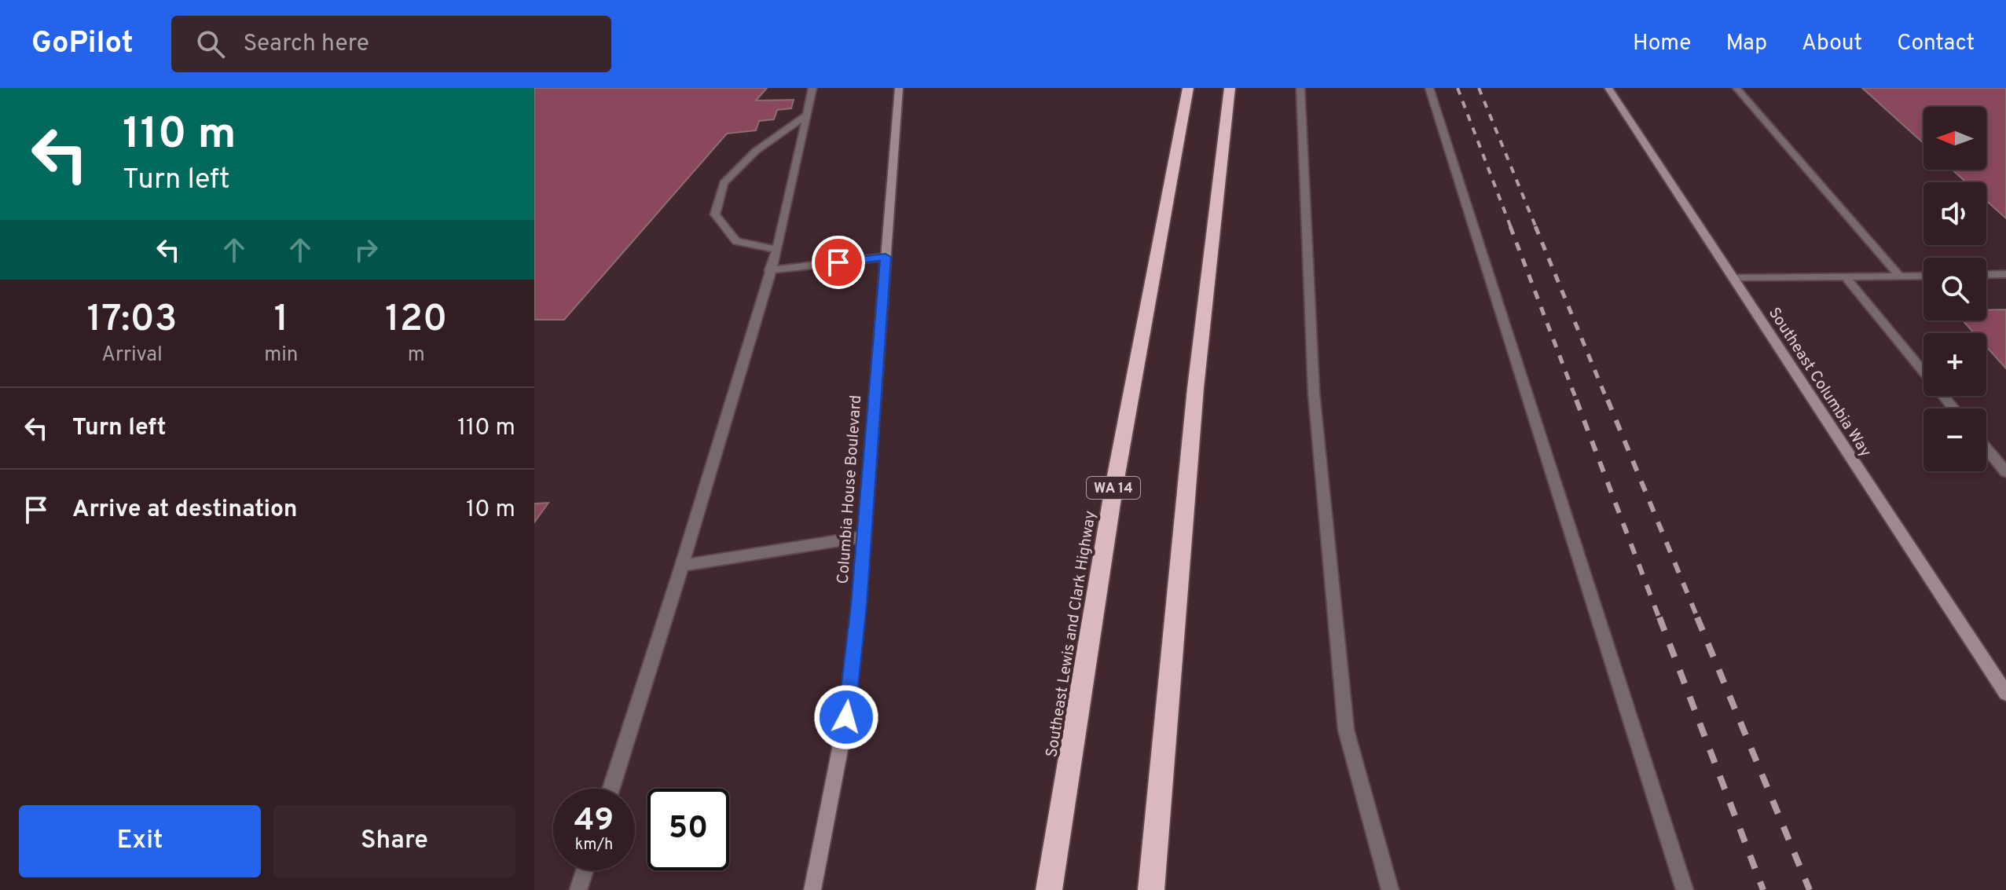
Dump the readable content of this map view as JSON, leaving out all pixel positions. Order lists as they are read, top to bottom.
{
  "streets": {
    "highway": ["WA 14", "Southeast Lewis and Clark Highway"],
    "main road": ["Southeast Columbia Way", "Columbia House Boulevard"]
  },
  "north": "left",
  "page": {
    "header": "GoPilot",
    "search": "Search here",
    "nav": [
      "Home",
      "Map",
      "About",
      "Contact"
    ],
    "turn": ["110 m", "Turn left"],
    "map_buttons": ["+", "−"],
    "eta": [
      "17:03",
      "Arrival",
      "1",
      "min",
      "120",
      "m"
    ],
    "list": [
      {
        "name": "Turn left",
        "value": "110 m"
      },
      {
        "name": "Arrive at destination",
        "value": "10 m"
      }
    ],
    "speed": "49 km/h",
    "limit": "50",
    "buttons": ["Exit", "Share"]
  }
}
